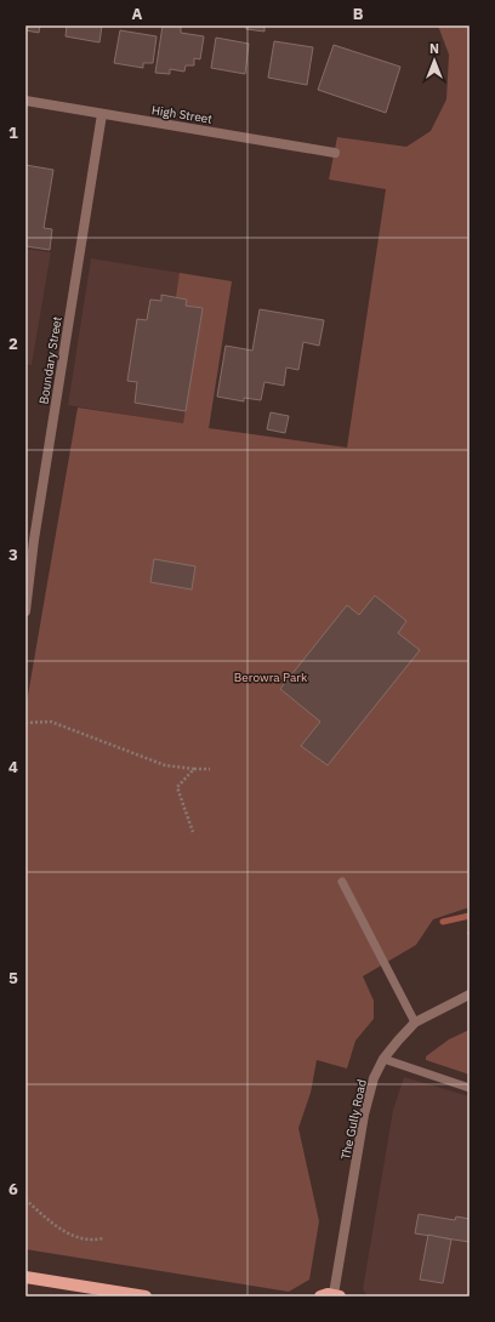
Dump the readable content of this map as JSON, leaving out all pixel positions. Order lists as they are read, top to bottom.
{
  "streets": {
    "street": ["High Street", "Boundary Street", "The Gully Road"]
  },
  "crossings": [
    ["High Street", "Boundary Street"]
  ],
  "parks": ["Berowra Park"],
  "north": "top",
  "grid": {
    "columns": ["A", "B"],
    "rows": [
      "1",
      "2",
      "3",
      "4",
      "5",
      "6"
    ]
  }
}
